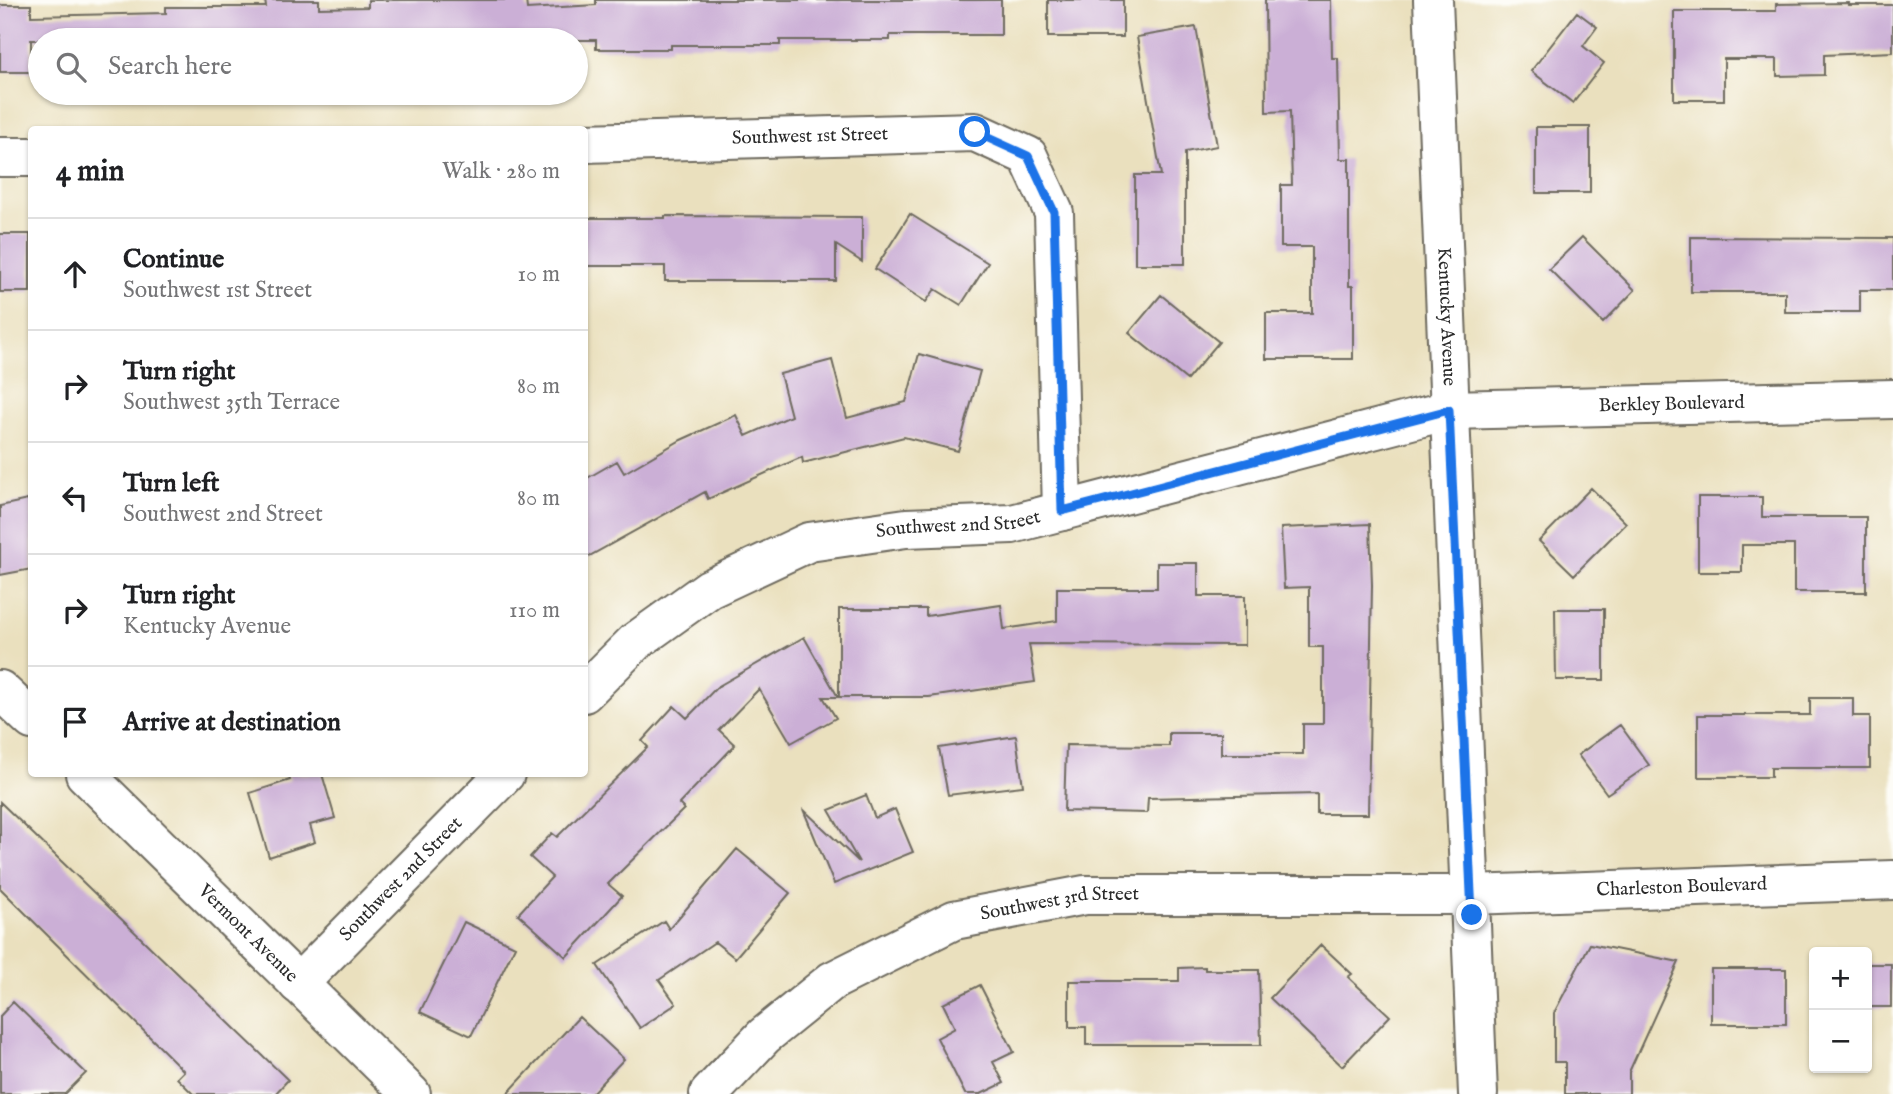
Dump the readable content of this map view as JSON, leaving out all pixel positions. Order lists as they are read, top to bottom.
{
  "streets": {
    "street": [
      "Southwest 1st Street",
      "Kentucky Avenue",
      "Berkley Boulevard",
      "Southwest 2nd Street",
      "Charleston Boulevard",
      "Southwest 3rd Street",
      "Vermont Avenue"
    ]
  },
  "crossings": [
    ["Southwest 1st Street", "Southwest 2nd Street"],
    ["Kentucky Avenue", "Berkley Boulevard"],
    ["Kentucky Avenue", "Southwest 2nd Street"],
    ["Kentucky Avenue", "Charleston Boulevard"],
    ["Kentucky Avenue", "Southwest 3rd Street"],
    ["Berkley Boulevard", "Southwest 2nd Street"],
    ["Southwest 2nd Street", "Vermont Avenue"],
    ["Charleston Boulevard", "Southwest 3rd Street"]
  ],
  "page": {
    "search": "Search here",
    "heading": ["4 min", "Walk · 280 m"],
    "list": [
      ["Continue", "Southwest 1st Street", "10 m"],
      ["Turn right", "Southwest 35th Terrace", "80 m"],
      ["Turn left", "Southwest 2nd Street", "80 m"],
      ["Turn right", "Kentucky Avenue", "110 m"],
      "Arrive at destination"
    ],
    "map_buttons": ["+", "−"]
  }
}
